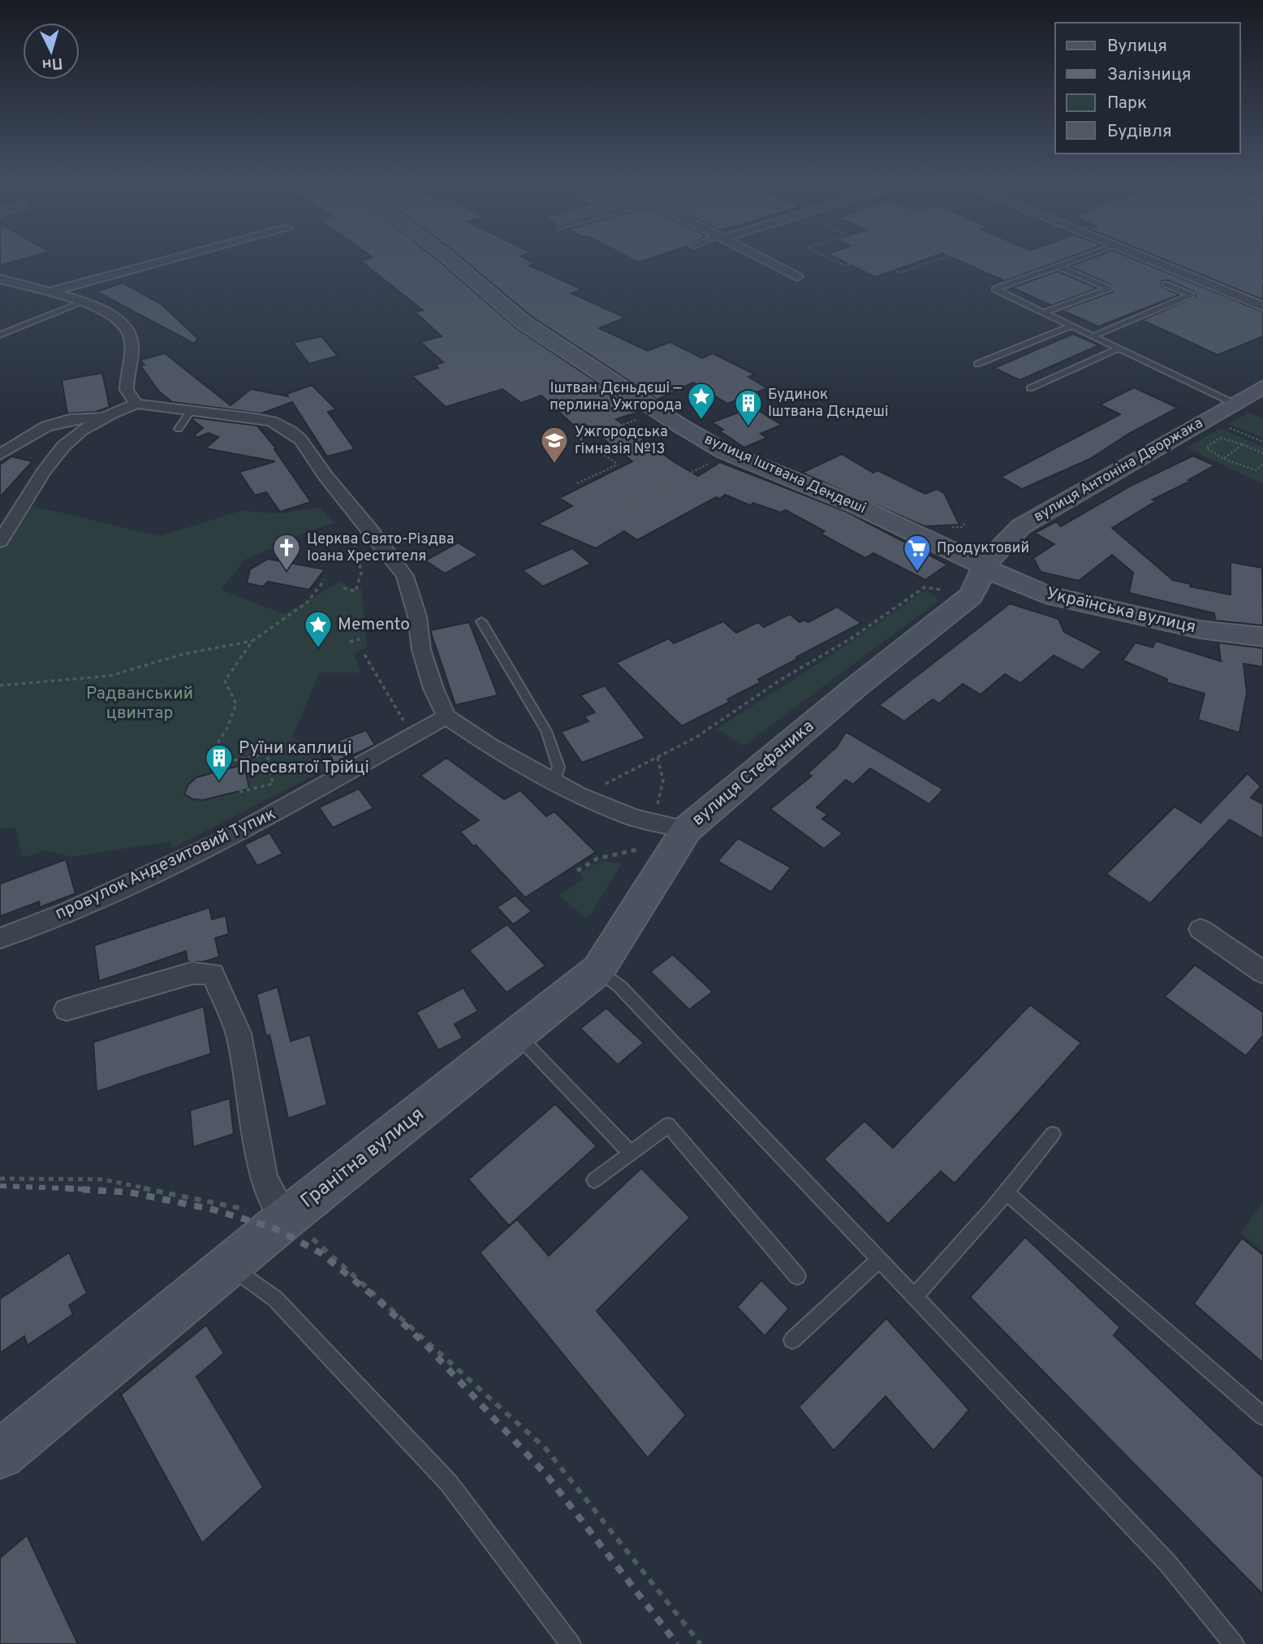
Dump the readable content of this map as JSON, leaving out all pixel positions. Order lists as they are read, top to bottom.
{
  "streets": {
    "street": [
      "вулиця Антоніна Дворжака",
      "вулиця Іштвана Дендеші",
      "Українська вулиця",
      "вулиця Стефаника",
      "провулок Андезитовий Тупик",
      "Гранітна вулиця"
    ]
  },
  "crossings": [
    ["вулиця Антоніна Дворжака", "вулиця Іштвана Дендеші"],
    ["вулиця Антоніна Дворжака", "Українська вулиця"],
    ["вулиця Антоніна Дворжака", "вулиця Стефаника"],
    ["вулиця Іштвана Дендеші", "Українська вулиця"],
    ["вулиця Іштвана Дендеші", "вулиця Стефаника"],
    ["Українська вулиця", "вулиця Стефаника"],
    ["вулиця Стефаника", "Гранітна вулиця"]
  ],
  "parks": ["Радванський цвинтар"],
  "places": {
    "place": ["Іштван Дєньдєші — перлина Ужгорода", "Memento"],
    "building": ["Будинок Іштвана Дєндеші", "Руїни каплиці Пресвятої Трійці"],
    "school or university": ["Ужгородська гімназія №13"],
    "church": ["Церква Свято-Різдва Іоана Хрестителя"],
    "supermarket": ["Продуктовий"]
  },
  "legend": [
    "Вулиця",
    "Залізниця",
    "Парк",
    "Будівля"
  ],
  "north": "bottom"
}
